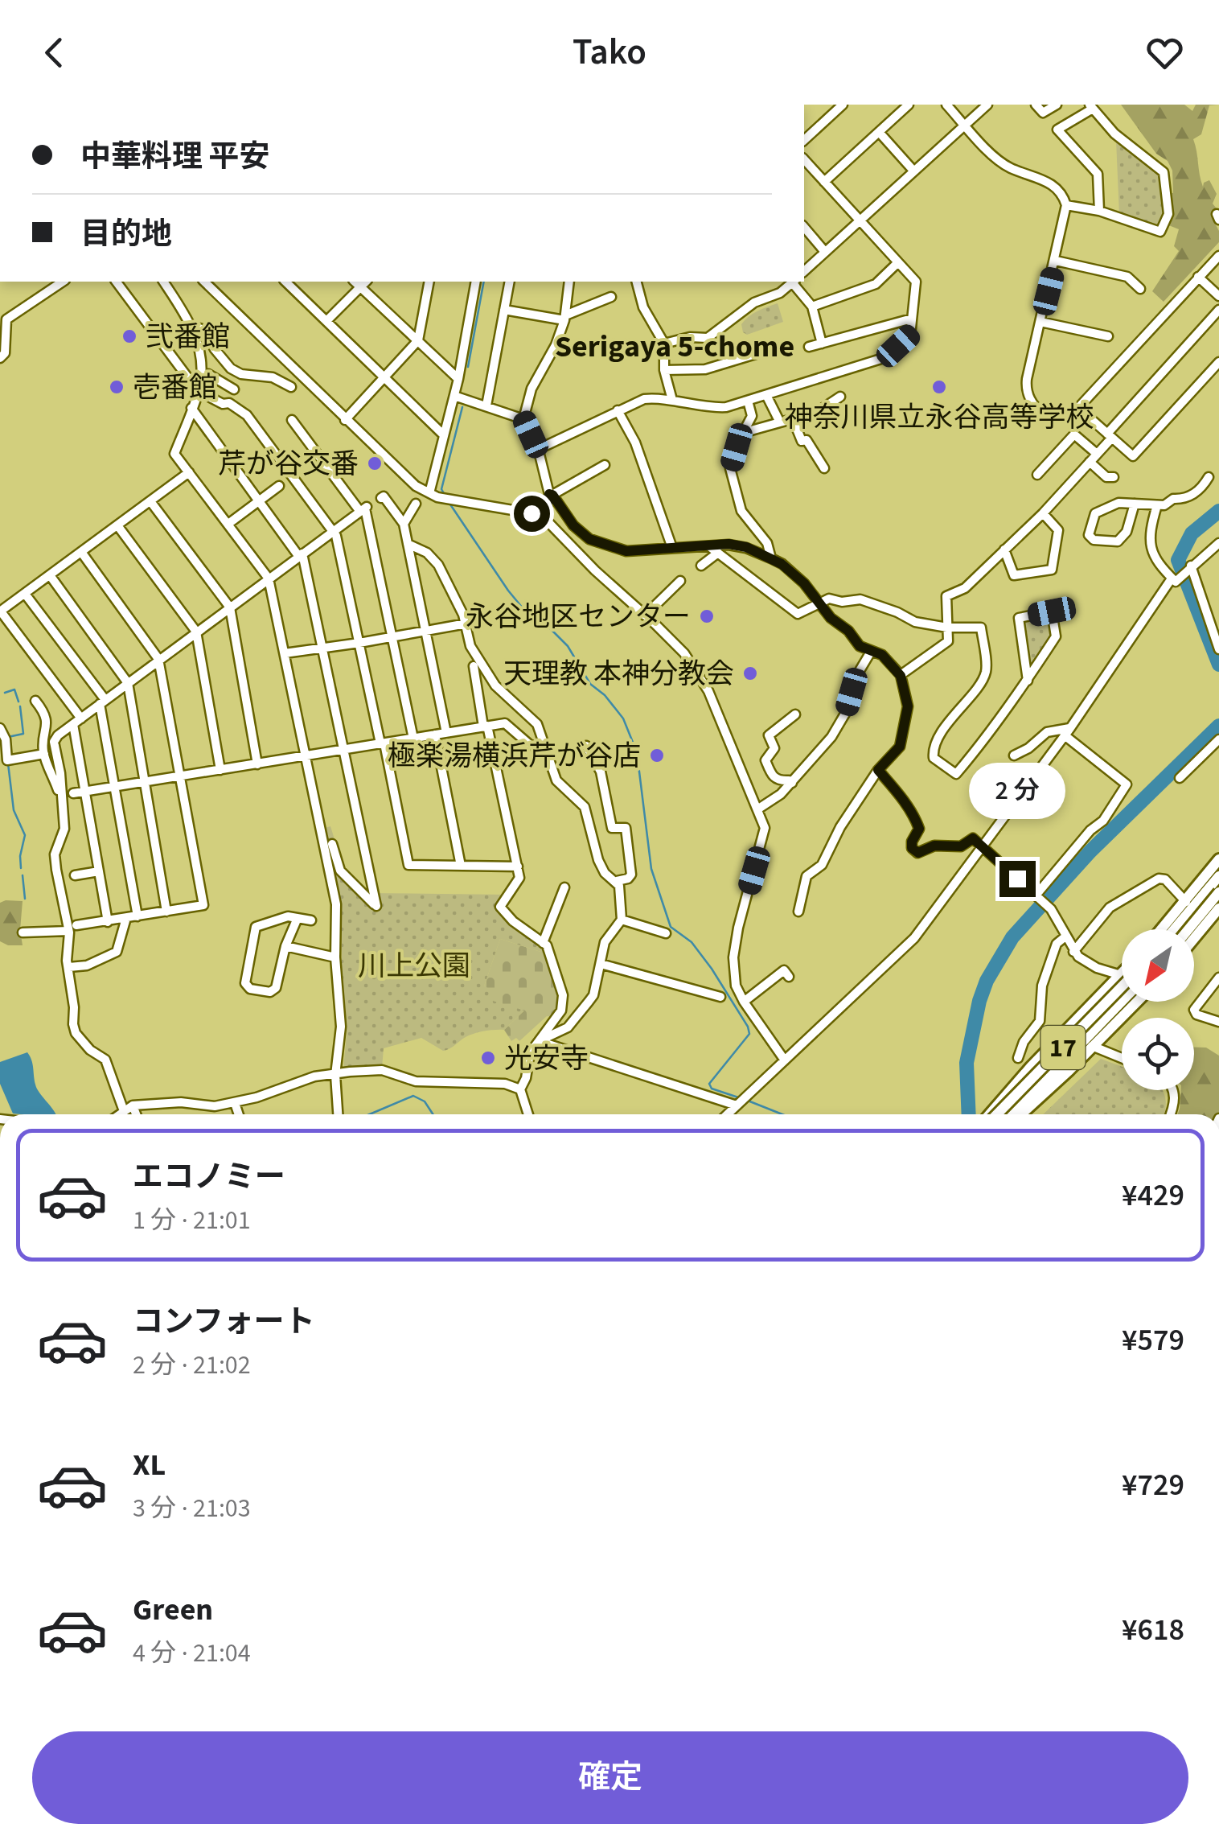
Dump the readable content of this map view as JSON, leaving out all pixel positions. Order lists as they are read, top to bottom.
{
  "streets": {
    "main road": ["17"]
  },
  "districts": ["Serigaya 5-chome"],
  "parks": ["川上公園"],
  "places": [
    "弐番館",
    "壱番館",
    "神奈川県立永谷高等学校",
    "芹が谷交番",
    "永谷地区センター",
    "天理教 本神分教会",
    "極楽湯横浜芹が谷店",
    "光安寺"
  ],
  "north": "bottom left",
  "page": {
    "header": "Tako",
    "banner": ["中華料理 平安", "目的地"],
    "bubble": "2 分",
    "list": [
      {
        "name": "エコノミー",
        "note": "1 分 · 21:01",
        "value": "¥429"
      },
      {
        "name": "コンフォート",
        "note": "2 分 · 21:02",
        "value": "¥579"
      },
      {
        "name": "XL",
        "note": "3 分 · 21:03",
        "value": "¥729"
      },
      {
        "name": "Green",
        "note": "4 分 · 21:04",
        "value": "¥618"
      }
    ],
    "buttons": "確定"
  }
}
